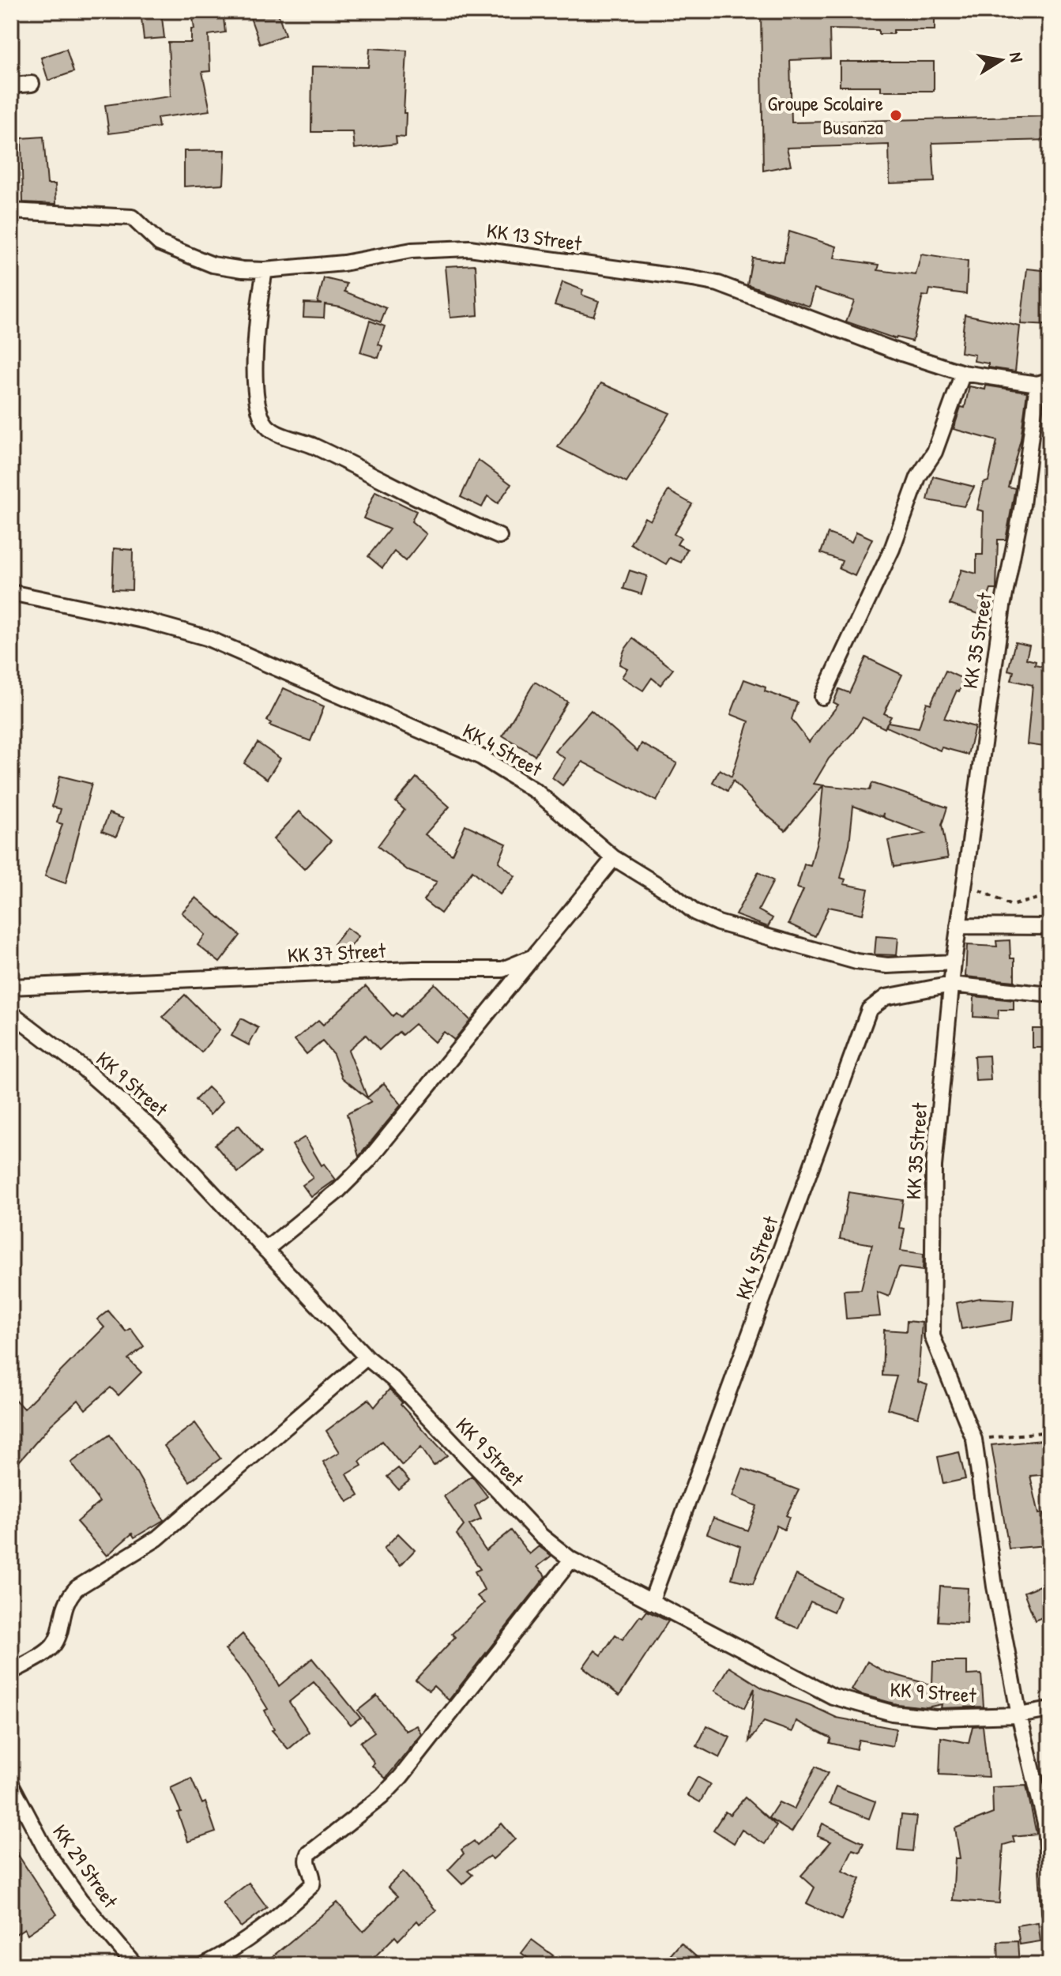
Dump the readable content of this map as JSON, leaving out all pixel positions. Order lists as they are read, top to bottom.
{
  "streets": {
    "street": [
      "KK 13 Street",
      "KK 35 Street",
      "KK 4 Street",
      "KK 37 Street",
      "KK 9 Street",
      "KK 29 Street"
    ]
  },
  "crossings": [
    ["KK 13 Street", "KK 35 Street"],
    ["KK 35 Street", "KK 4 Street"],
    ["KK 35 Street", "KK 9 Street"],
    ["KK 4 Street", "KK 9 Street"]
  ],
  "places": ["Groupe Scolaire Busanza"],
  "north": "right"
}
